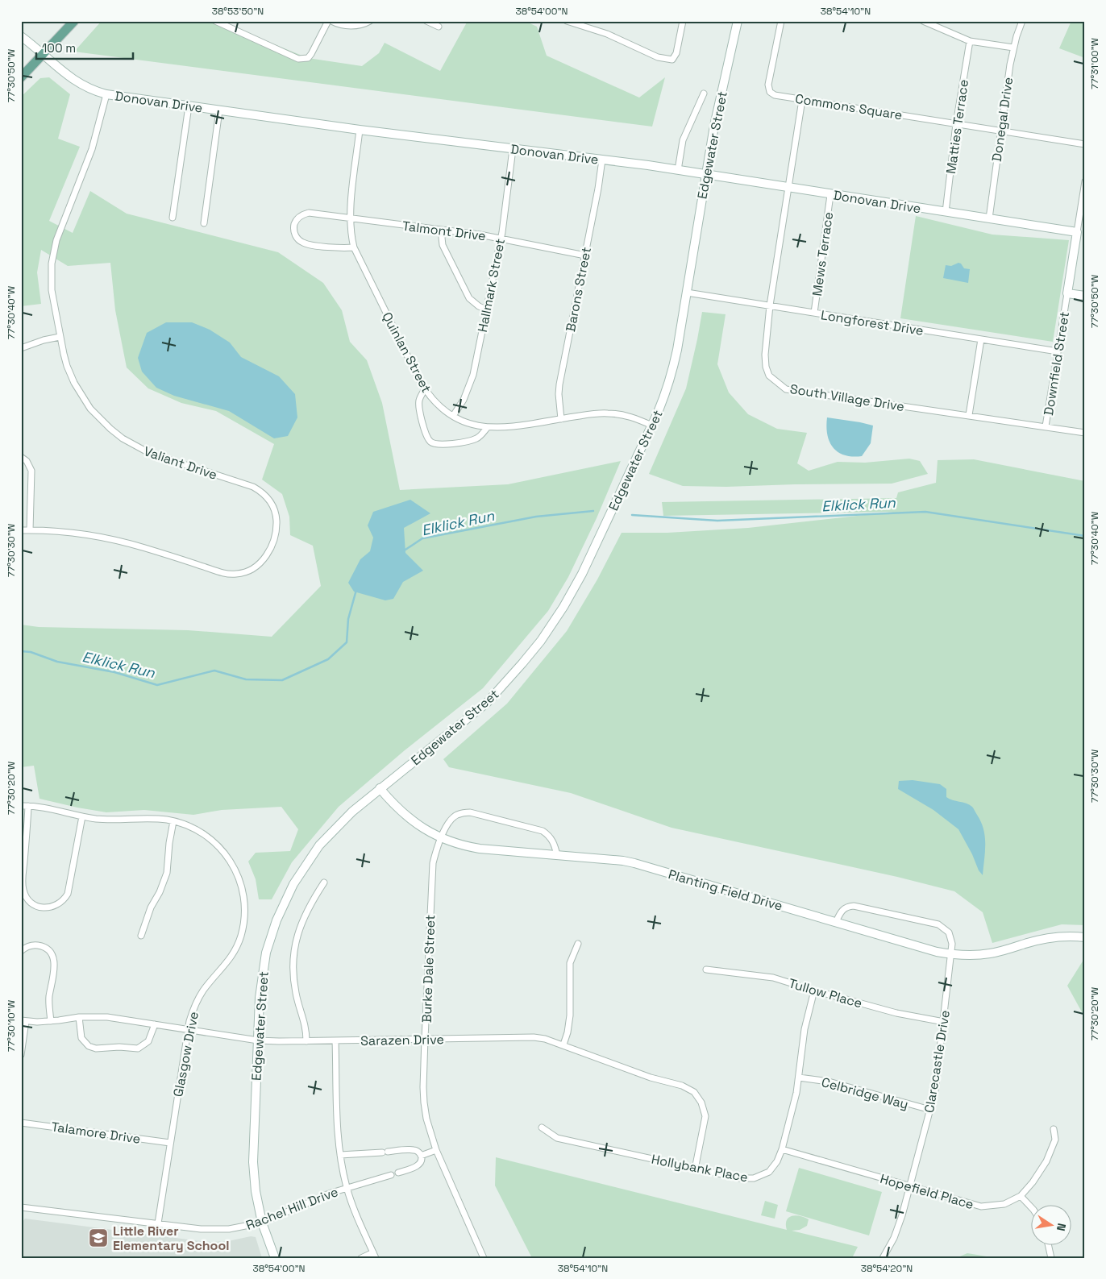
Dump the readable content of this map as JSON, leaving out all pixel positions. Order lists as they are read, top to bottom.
{
  "streets": {
    "street": [
      "Donovan Drive",
      "Commons Square",
      "Donegal Drive",
      "Matties Terrace",
      "Edgewater Street",
      "Talmont Drive",
      "Mews Terrace",
      "Hallmark Street",
      "Barons Street",
      "Longforest Drive",
      "Quinlan Street",
      "Downfield Street",
      "South Village Drive",
      "Valiant Drive",
      "Planting Field Drive",
      "Burke Dale Street",
      "Tullow Place",
      "Sarazen Drive",
      "Glasgow Drive",
      "Clarecastle Drive",
      "Celbridge Way",
      "Talamore Drive",
      "Hollybank Place",
      "Hopefield Place",
      "Rachel Hill Drive"
    ]
  },
  "crossings": [
    ["Donovan Drive", "Donegal Drive"],
    ["Donovan Drive", "Matties Terrace"],
    ["Donovan Drive", "Edgewater Street"],
    ["Donovan Drive", "Mews Terrace"],
    ["Donovan Drive", "Hallmark Street"],
    ["Donovan Drive", "Barons Street"],
    ["Donovan Drive", "Quinlan Street"],
    ["Donovan Drive", "Downfield Street"],
    ["Donovan Drive", "South Village Drive"],
    ["Donovan Drive", "Valiant Drive"],
    ["Commons Square", "Donegal Drive"],
    ["Commons Square", "Matties Terrace"],
    ["Commons Square", "South Village Drive"],
    ["Edgewater Street", "Longforest Drive"],
    ["Edgewater Street", "Quinlan Street"],
    ["Edgewater Street", "Planting Field Drive"],
    ["Edgewater Street", "Sarazen Drive"],
    ["Edgewater Street", "Rachel Hill Drive"],
    ["Talmont Drive", "Hallmark Street"],
    ["Talmont Drive", "Barons Street"],
    ["Talmont Drive", "Quinlan Street"],
    ["Mews Terrace", "Longforest Drive"],
    ["Hallmark Street", "Quinlan Street"],
    ["Barons Street", "Quinlan Street"],
    ["Longforest Drive", "Downfield Street"],
    ["Longforest Drive", "South Village Drive"],
    ["Downfield Street", "South Village Drive"],
    ["Planting Field Drive", "Burke Dale Street"],
    ["Planting Field Drive", "Clarecastle Drive"],
    ["Burke Dale Street", "Sarazen Drive"],
    ["Tullow Place", "Clarecastle Drive"],
    ["Tullow Place", "Hollybank Place"],
    ["Sarazen Drive", "Glasgow Drive"],
    ["Sarazen Drive", "Hollybank Place"],
    ["Glasgow Drive", "Talamore Drive"],
    ["Glasgow Drive", "Rachel Hill Drive"],
    ["Clarecastle Drive", "Celbridge Way"],
    ["Clarecastle Drive", "Hopefield Place"],
    ["Celbridge Way", "Hollybank Place"],
    ["Hollybank Place", "Hopefield Place"]
  ],
  "water": ["Elklick Run"],
  "places": {
    "school or university": ["Little River Elementary School"]
  },
  "scale_bar": "100 m",
  "north": "right",
  "coordinates": [
    "38°53'50\"N",
    "38°54'00\"N",
    "38°54'10\"N",
    "77°31'00\"W",
    "77°30'50\"W",
    "77°30'40\"W",
    "77°30'30\"W",
    "77°30'20\"W",
    "77°30'10\"W",
    "38°54'20\"N"
  ]
}
